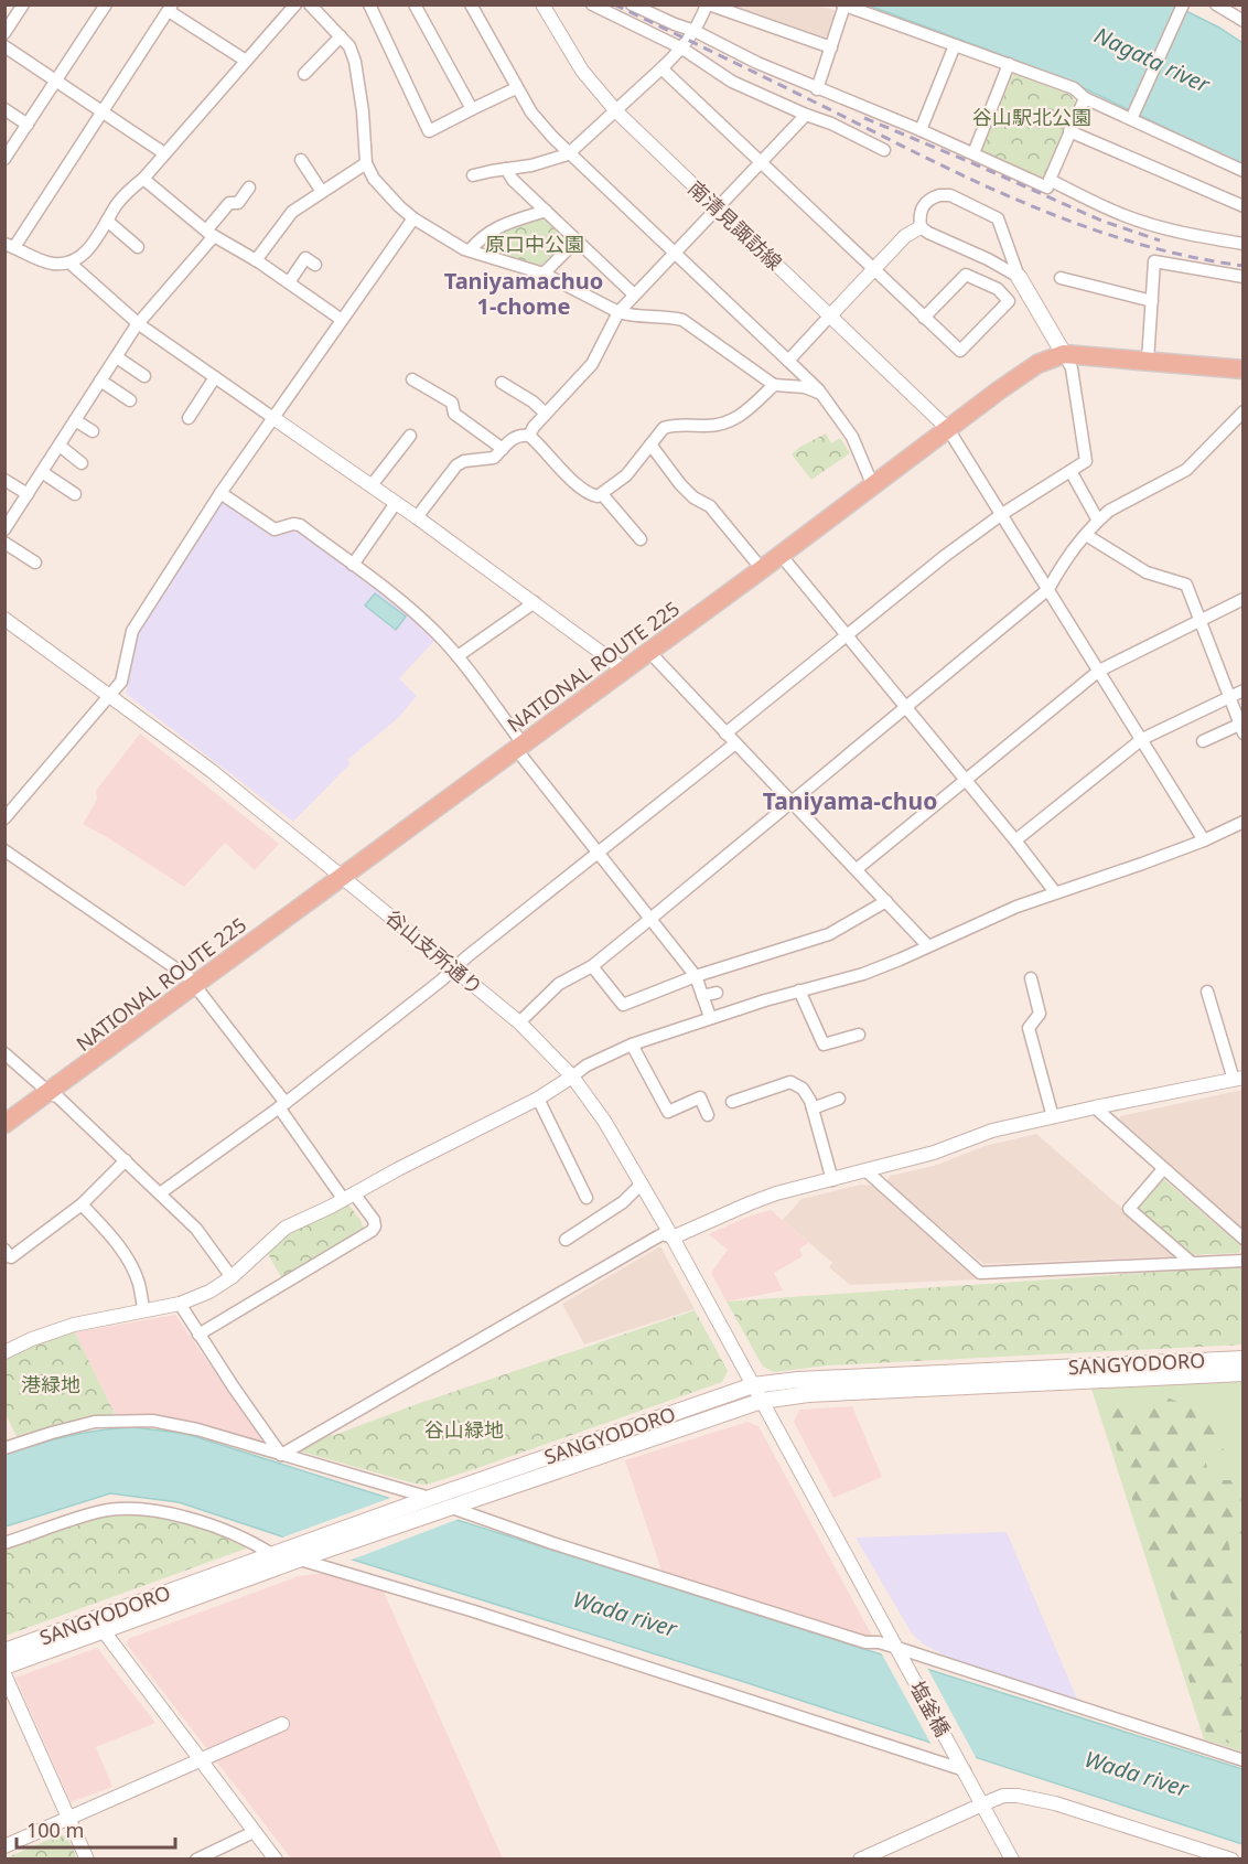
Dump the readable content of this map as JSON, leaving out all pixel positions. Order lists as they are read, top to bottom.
{
  "streets": {
    "highway": ["NATIONAL ROUTE 225"],
    "main road": ["SANGYODORO"],
    "street": ["南清見諏訪線", "谷山支所通り", "塩釜橋"]
  },
  "crossings": [
    ["南清見諏訪線", "NATIONAL ROUTE 225"],
    ["NATIONAL ROUTE 225", "谷山支所通り"],
    ["谷山支所通り", "SANGYODORO"],
    ["谷山支所通り", "塩釜橋"],
    ["SANGYODORO", "塩釜橋"]
  ],
  "districts": ["Taniyamachuo 1-chome", "Taniyama-chuo"],
  "water": ["Nagata river", "Wada river"],
  "parks": [
    "谷山駅北公園",
    "原口中公園",
    "港緑地",
    "谷山緑地"
  ],
  "scale_bar": "100 m"
}
